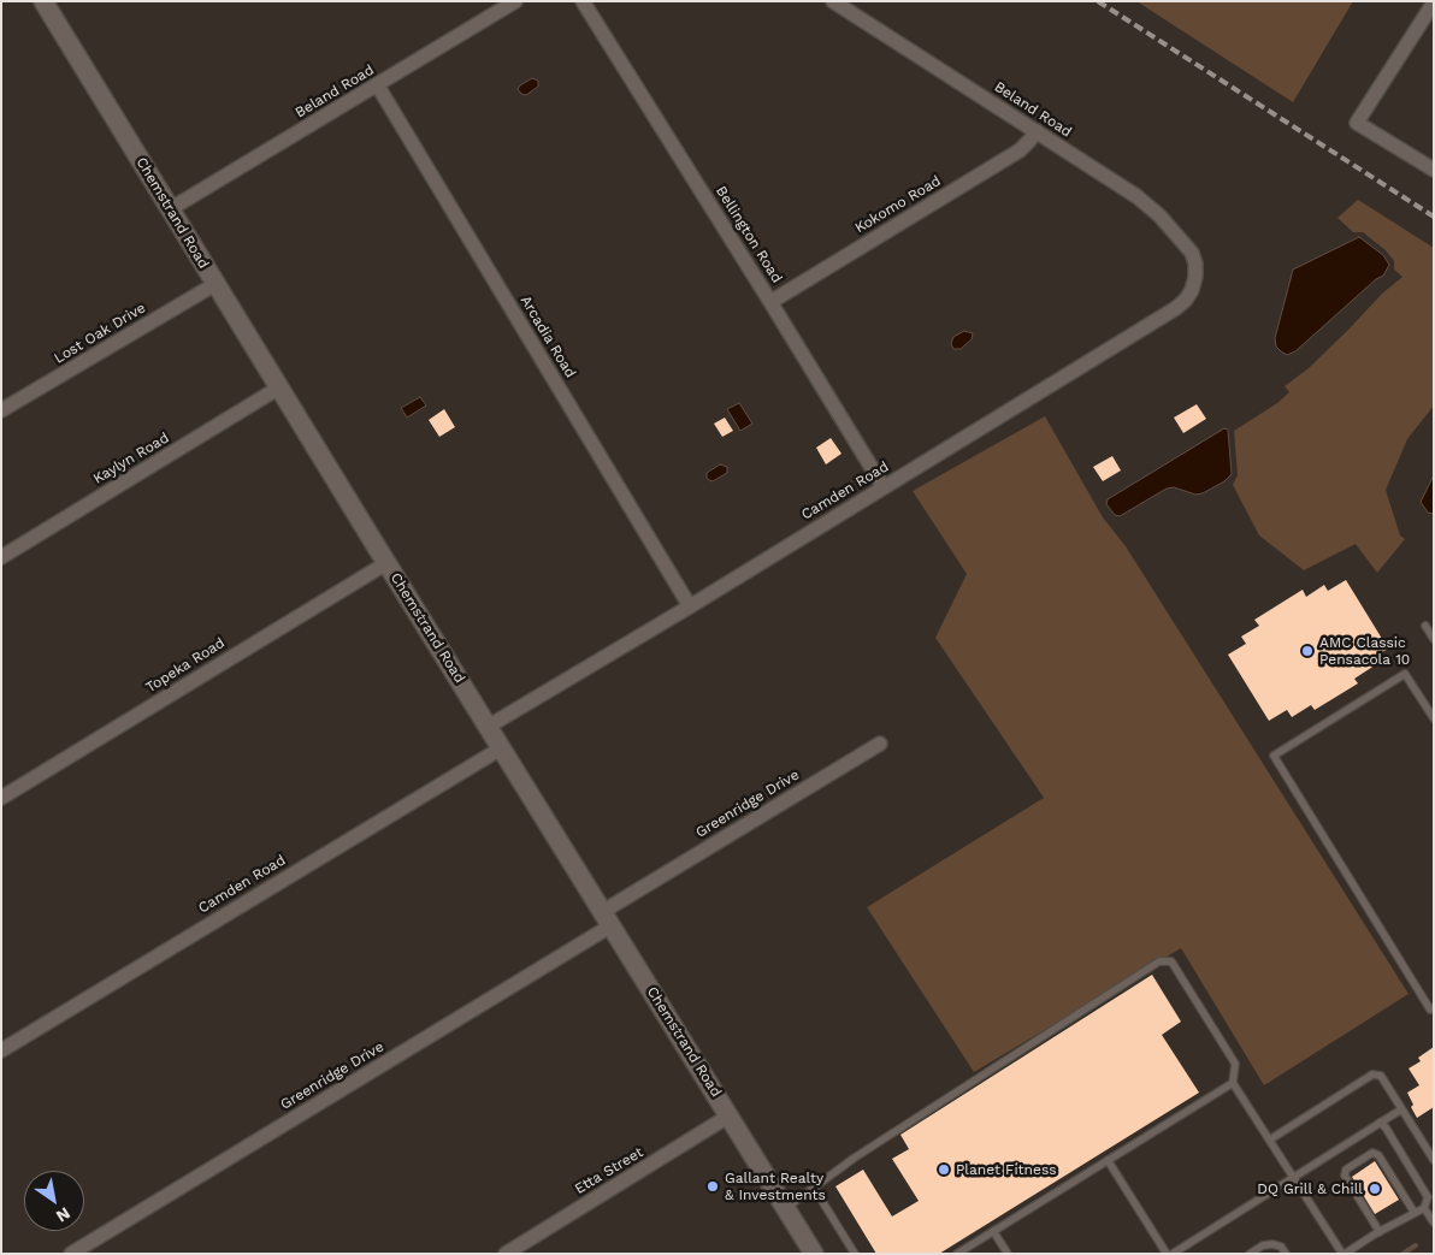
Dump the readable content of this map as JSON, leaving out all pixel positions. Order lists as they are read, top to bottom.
{
  "streets": {
    "street": [
      "Beland Road",
      "Kokomo Road",
      "Chemstrand Road",
      "Bellington Road",
      "Lost Oak Drive",
      "Arcadia Road",
      "Kaylyn Road",
      "Camden Road",
      "Topeka Road",
      "Greenridge Drive",
      "Etta Street"
    ]
  },
  "crossings": [
    ["Beland Road", "Kokomo Road"],
    ["Beland Road", "Chemstrand Road"],
    ["Beland Road", "Arcadia Road"],
    ["Beland Road", "Camden Road"],
    ["Kokomo Road", "Bellington Road"],
    ["Chemstrand Road", "Lost Oak Drive"],
    ["Chemstrand Road", "Kaylyn Road"],
    ["Chemstrand Road", "Camden Road"],
    ["Chemstrand Road", "Topeka Road"],
    ["Chemstrand Road", "Greenridge Drive"],
    ["Chemstrand Road", "Etta Street"],
    ["Bellington Road", "Camden Road"],
    ["Arcadia Road", "Camden Road"]
  ],
  "places": [
    "AMC Classic Pensacola 10",
    "Planet Fitness",
    "Gallant Realty & Investments",
    "DQ Grill & Chill"
  ],
  "north": "bottom right"
}
